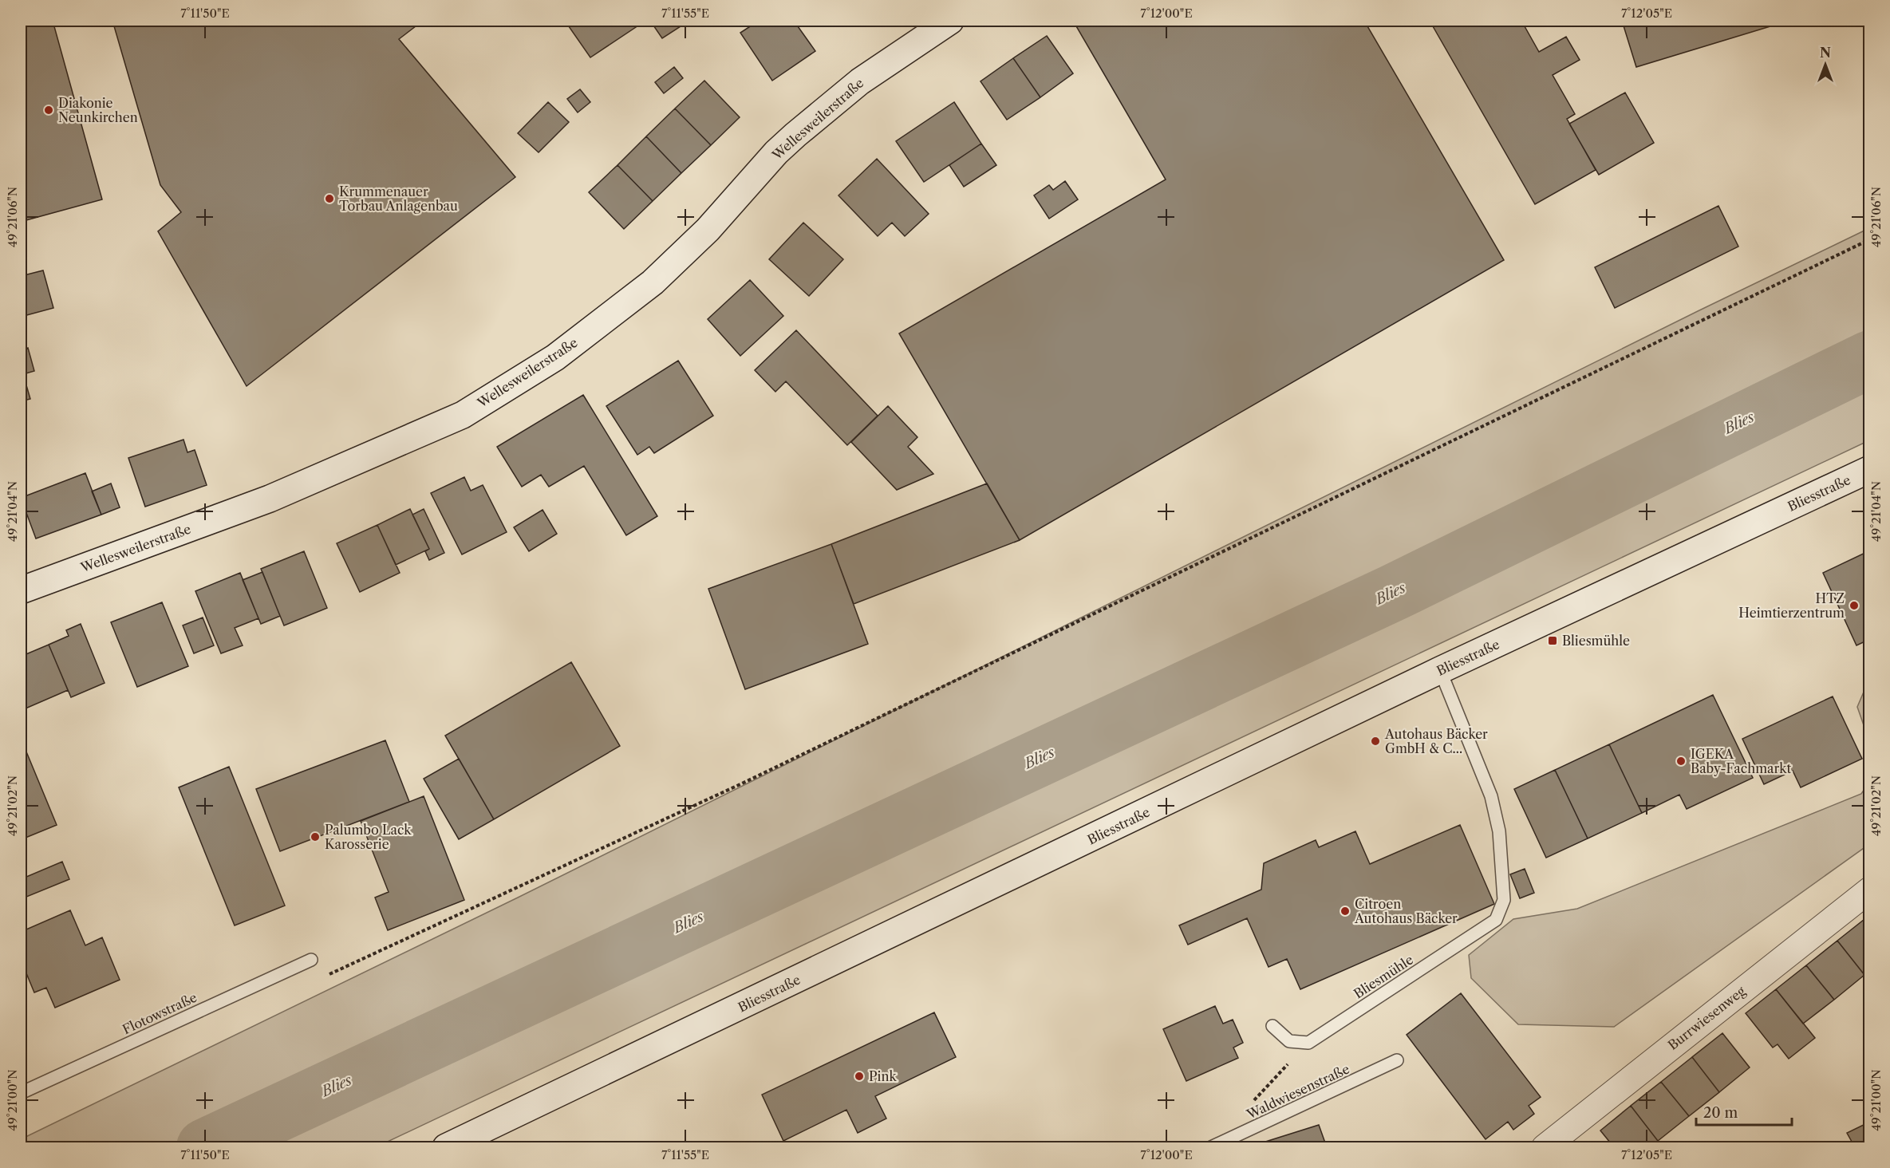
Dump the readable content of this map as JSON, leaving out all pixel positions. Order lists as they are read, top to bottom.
{
  "streets": {
    "main road": ["Wellesweilerstraße", "Bliesstraße"],
    "street": ["Burrwiesenweg"],
    "lane": ["Bliesmühle", "Flotowstraße", "Waldwiesenstraße"]
  },
  "crossings": [
    ["Bliesstraße", "Bliesmühle"]
  ],
  "water": ["Blies"],
  "places": {
    "other": [
      "Diakonie Neunkirchen",
      "Krummenauer Torbau Anlagenbau",
      "HTZ Heimtierzentrum",
      "Autohaus Bäcker GmbH & C...",
      "IGEKA Baby-Fachmarkt",
      "Palumbo Lack Karosserie",
      "Citroen Autohaus Bäcker",
      "Pink"
    ],
    "transit": ["Bliesmühle"]
  },
  "scale_bar": "20 m",
  "north": "top",
  "coordinates": [
    "7°11'50\"E",
    "7°11'55\"E",
    "7°12'00\"E",
    "7°12'05\"E",
    "49°21'06\"N",
    "49°21'04\"N",
    "49°21'02\"N",
    "49°21'00\"N"
  ]
}
